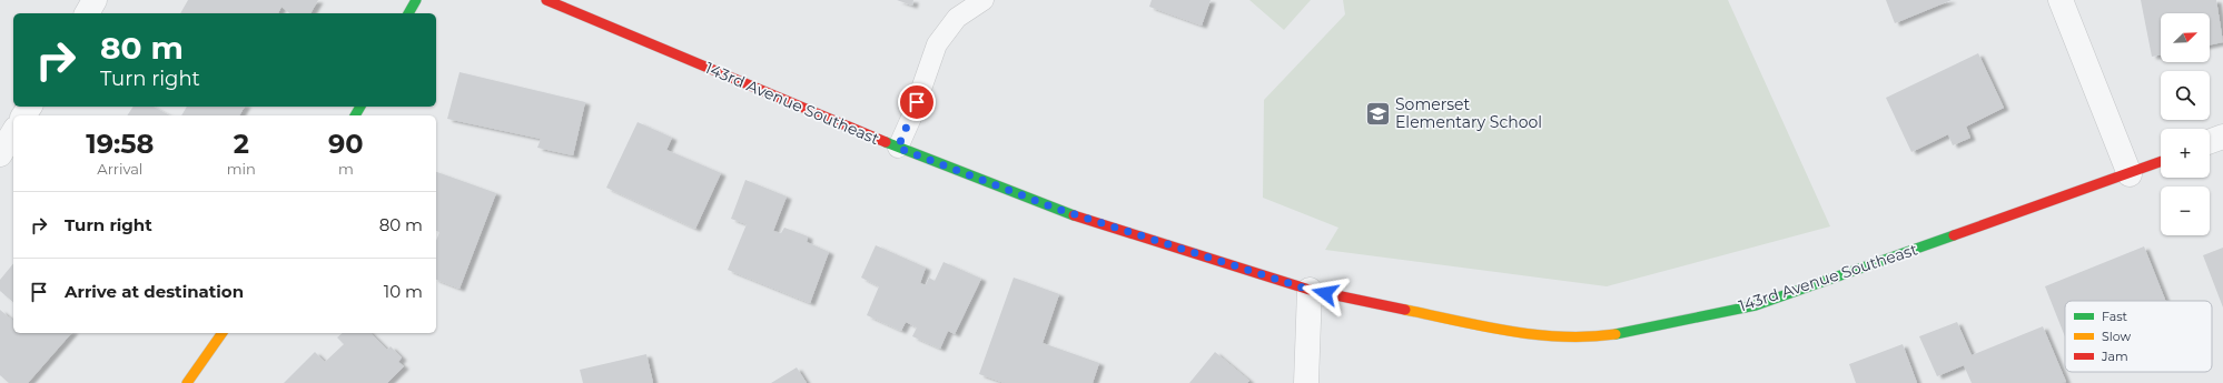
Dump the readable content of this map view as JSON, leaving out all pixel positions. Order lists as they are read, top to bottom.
{
  "streets": {
    "street": ["143rd Avenue Southeast"]
  },
  "places": {
    "school or university": ["Somerset Elementary School"]
  },
  "legend": ["Fast", "Slow", "Jam"],
  "north": "top right",
  "page": {
    "map_buttons": ["+", "−"],
    "turn": ["80 m", "Turn right"],
    "eta": [
      "19:58",
      "Arrival",
      "2",
      "min",
      "90",
      "m"
    ],
    "list": [
      {
        "name": "Turn right",
        "value": "80 m"
      },
      {
        "name": "Arrive at destination",
        "value": "10 m"
      }
    ]
  }
}
